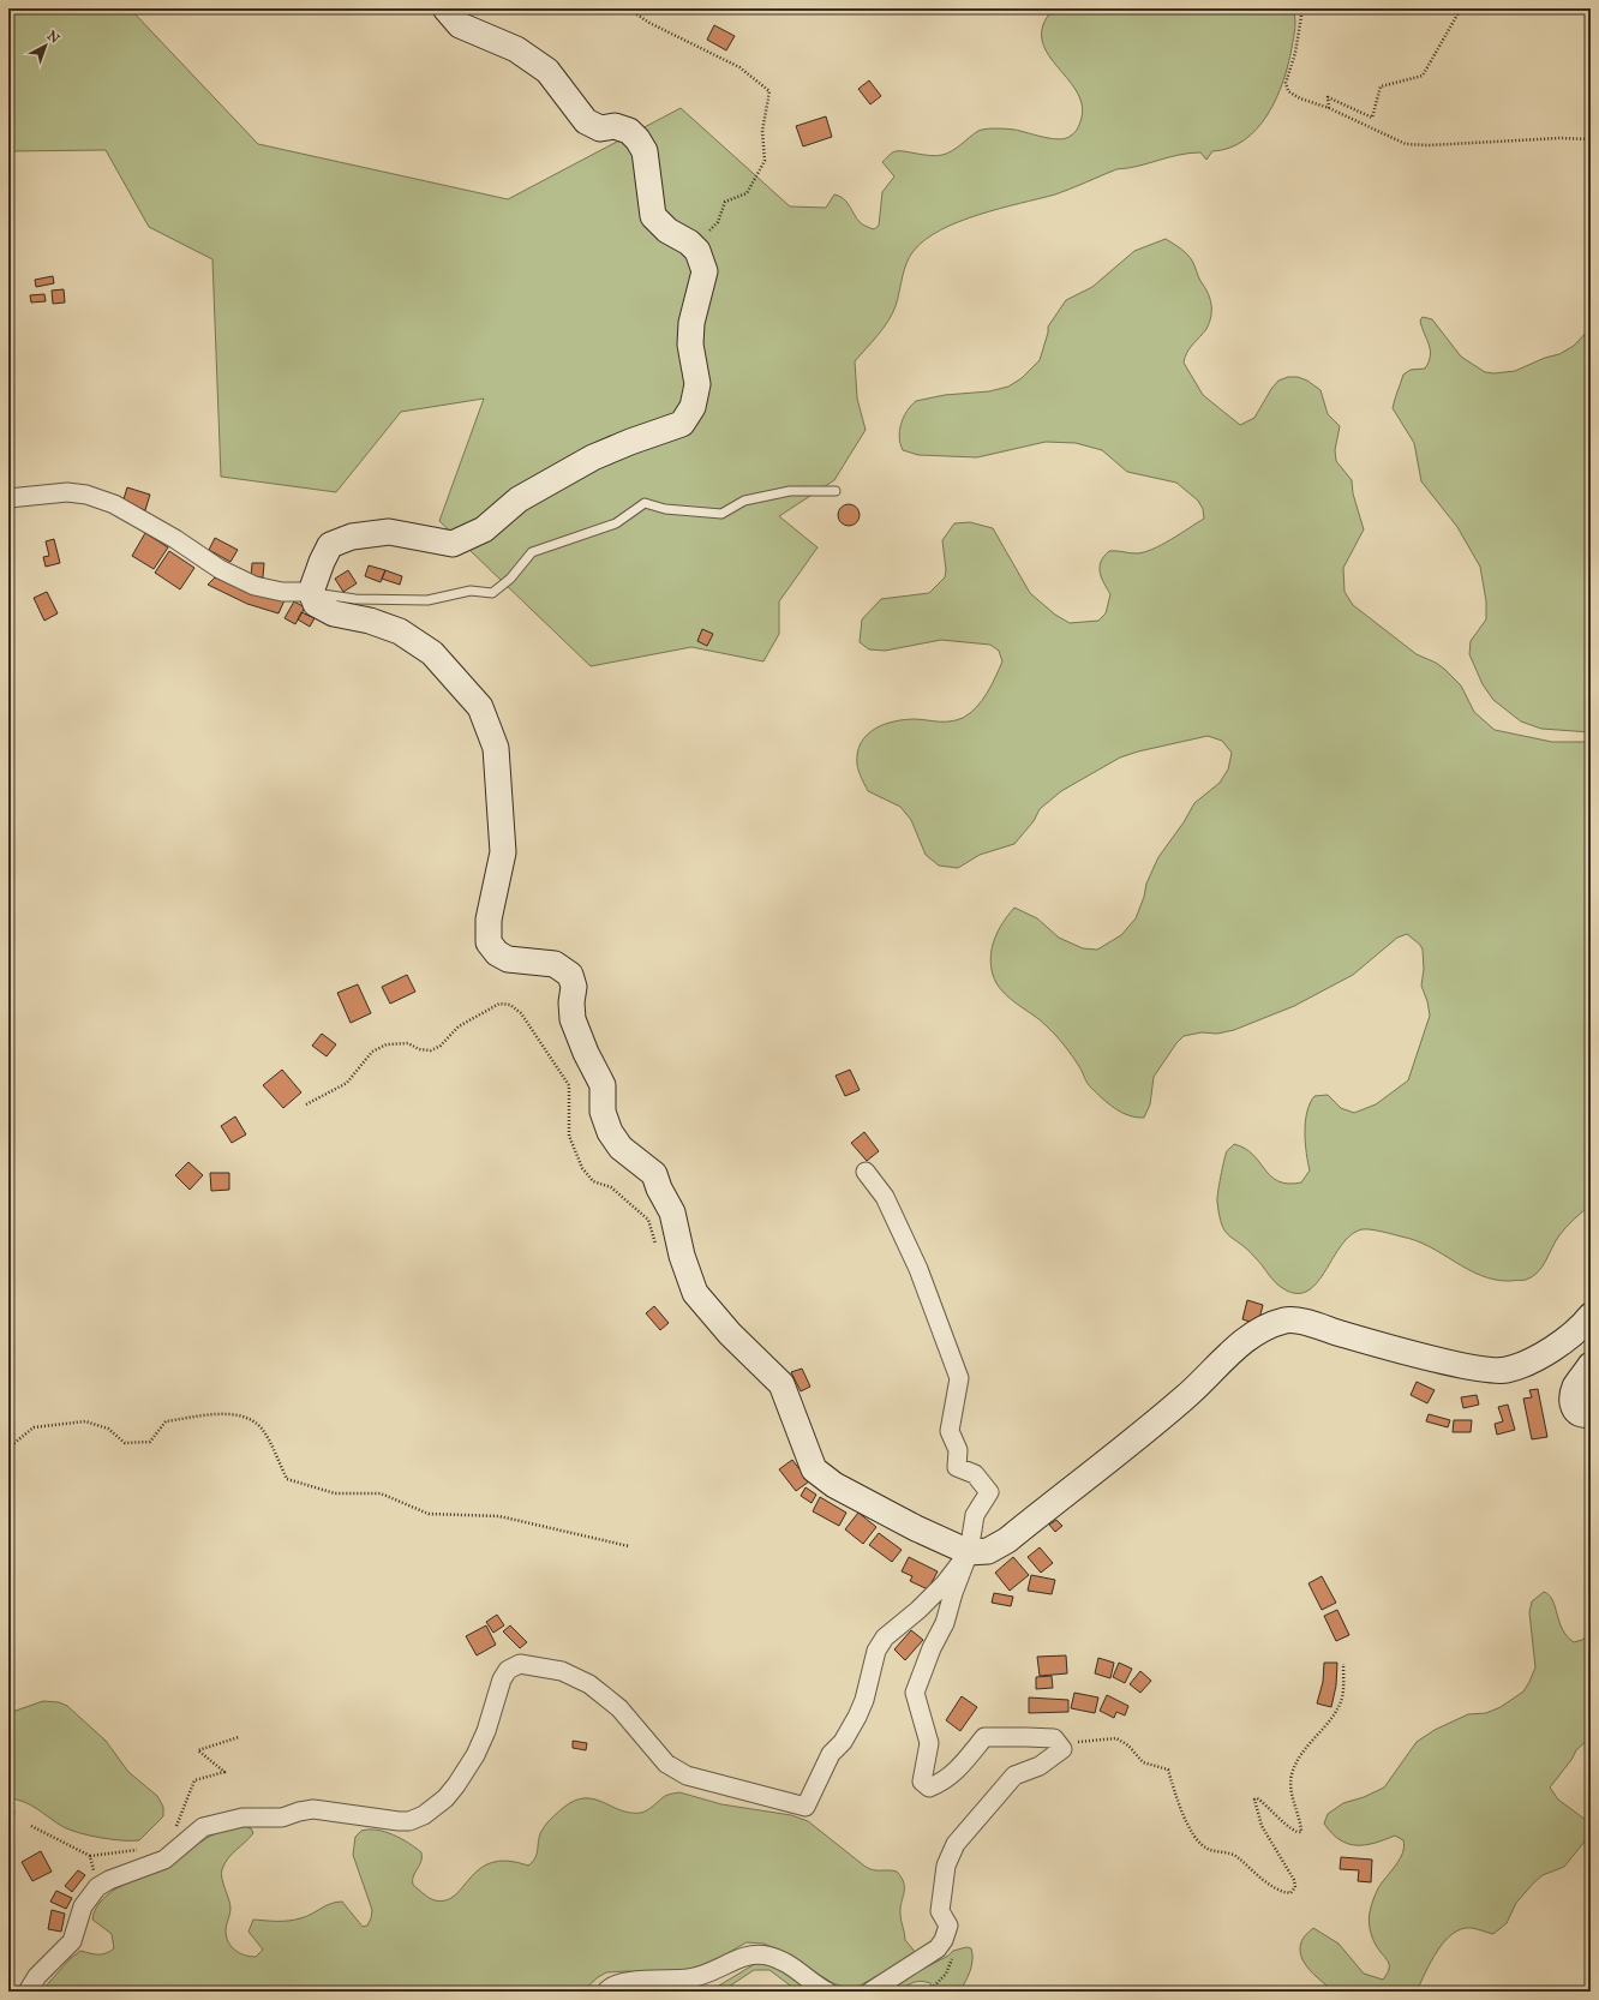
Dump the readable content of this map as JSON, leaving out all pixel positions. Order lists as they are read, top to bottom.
{
  "north": "top right"
}
